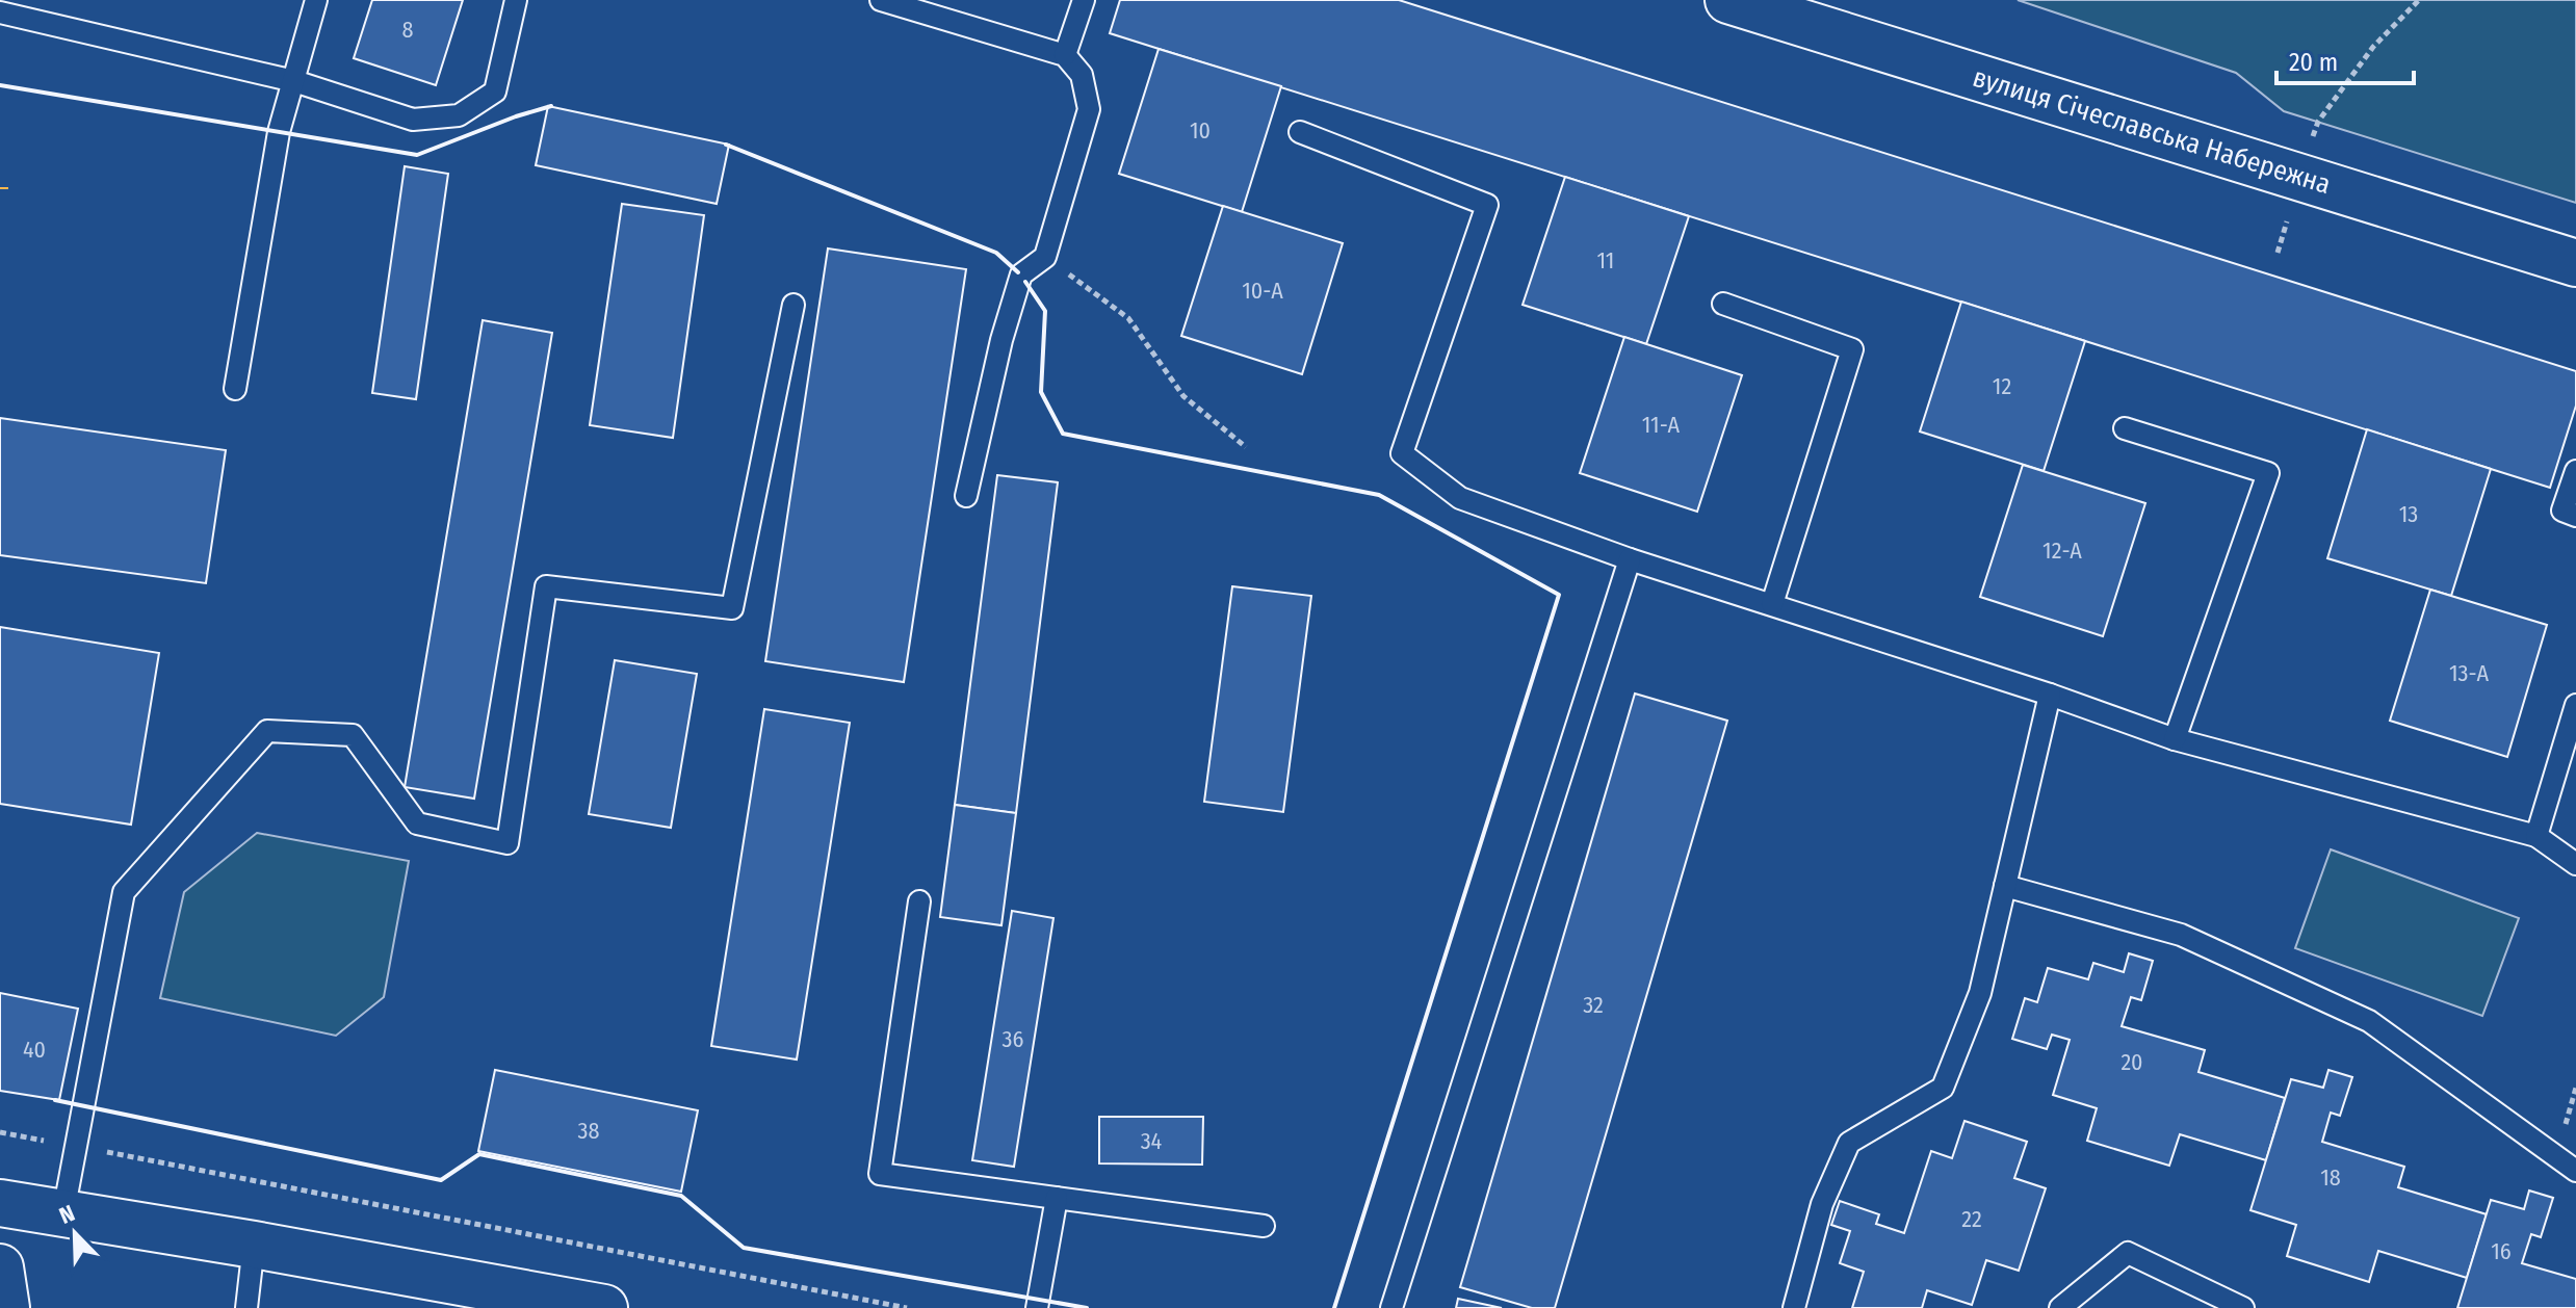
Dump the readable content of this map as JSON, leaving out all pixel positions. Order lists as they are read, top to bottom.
{
  "streets": {
    "main road": ["вулиця Січеславська Набережна"]
  },
  "house_numbers": [
    "8",
    "10",
    "11",
    "10-А",
    "12",
    "11-А",
    "13",
    "12-А",
    "13-А",
    "32",
    "36",
    "40",
    "20",
    "38",
    "34",
    "18",
    "22",
    "16"
  ],
  "scale_bar": "20 m",
  "north": "top left"
}
